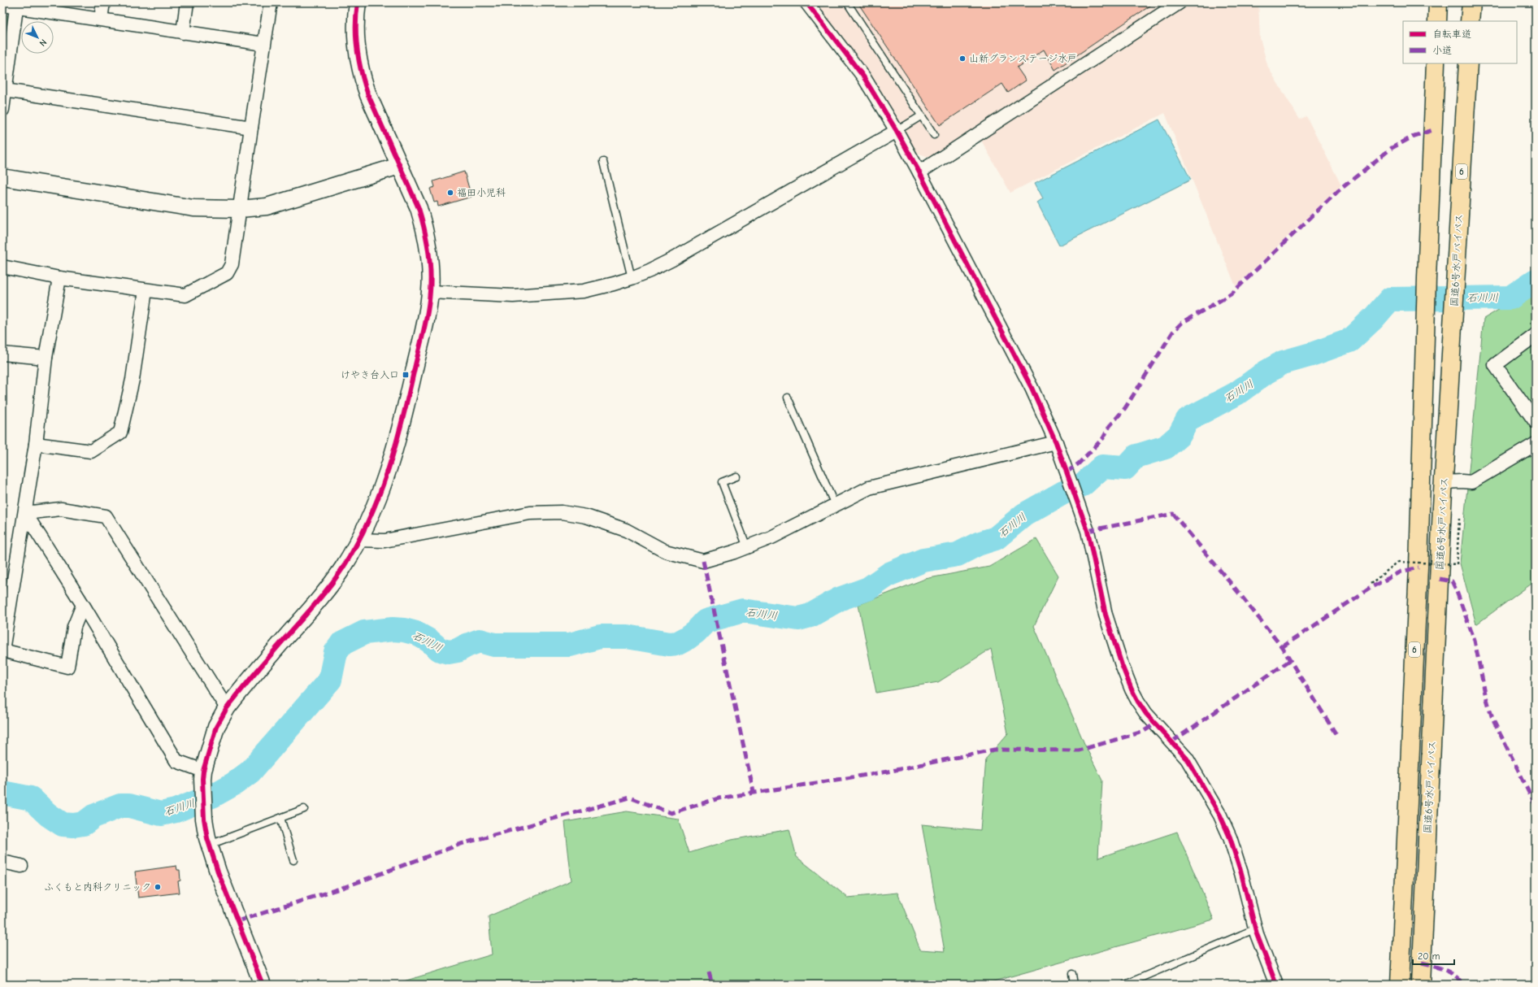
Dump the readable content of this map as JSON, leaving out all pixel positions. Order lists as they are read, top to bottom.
{
  "streets": {
    "highway": ["6", "国道6号水戸バイパス"]
  },
  "water": ["石川川"],
  "places": {
    "other": ["山新グランステージ水戸", "福田小児科", "ふくもと内科クリニック"],
    "transit": ["けやき台入口"]
  },
  "legend": ["自転車道", "小道"],
  "scale_bar": "20 m",
  "north": "bottom right"
}
